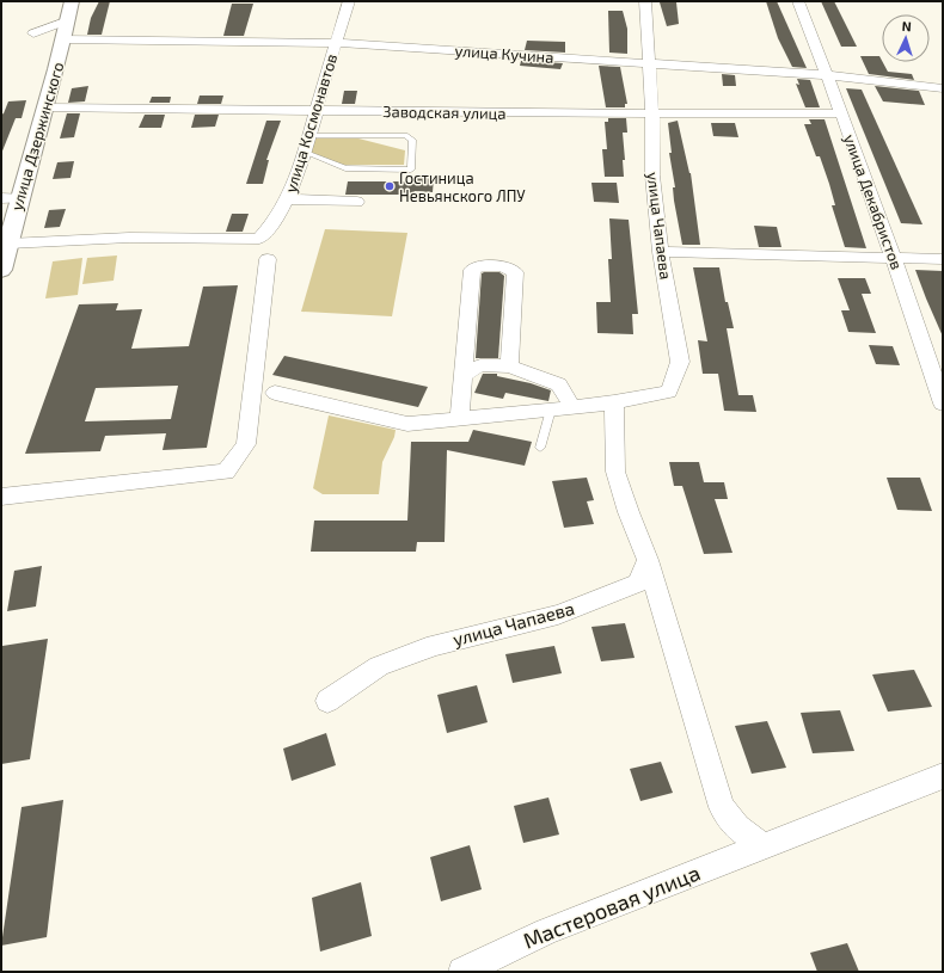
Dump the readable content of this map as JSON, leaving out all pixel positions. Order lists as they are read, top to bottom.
{
  "streets": {
    "main road": ["улица Дзержинского"],
    "street": [
      "улица Кучина",
      "Заводская улица",
      "улица Космонавтов",
      "улица Декабристов",
      "улица Чапаева",
      "Мастеровая улица"
    ]
  },
  "crossings": [
    ["улица Кучина", "улица Космонавтов"],
    ["улица Кучина", "улица Дзержинского"],
    ["улица Кучина", "улица Декабристов"],
    ["улица Кучина", "улица Чапаева"],
    ["Заводская улица", "улица Космонавтов"],
    ["Заводская улица", "улица Дзержинского"],
    ["Заводская улица", "улица Декабристов"],
    ["Заводская улица", "улица Чапаева"],
    ["улица Космонавтов", "улица Дзержинского"]
  ],
  "places": ["Гостиница Невьянского ЛПУ"],
  "north": "top"
}
